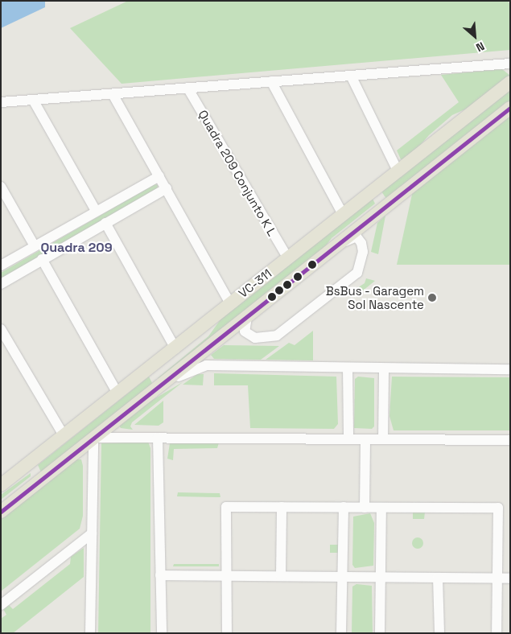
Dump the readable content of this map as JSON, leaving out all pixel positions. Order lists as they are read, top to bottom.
{
  "streets": {
    "main road": ["VC-311"],
    "street": ["Quadra 209 Conjunto K L"]
  },
  "crossings": [
    ["Quadra 209 Conjunto K L", "VC-311"]
  ],
  "districts": ["Quadra 209"],
  "places": ["BsBus - Garagem Sol Nascente"],
  "north": "bottom right"
}
